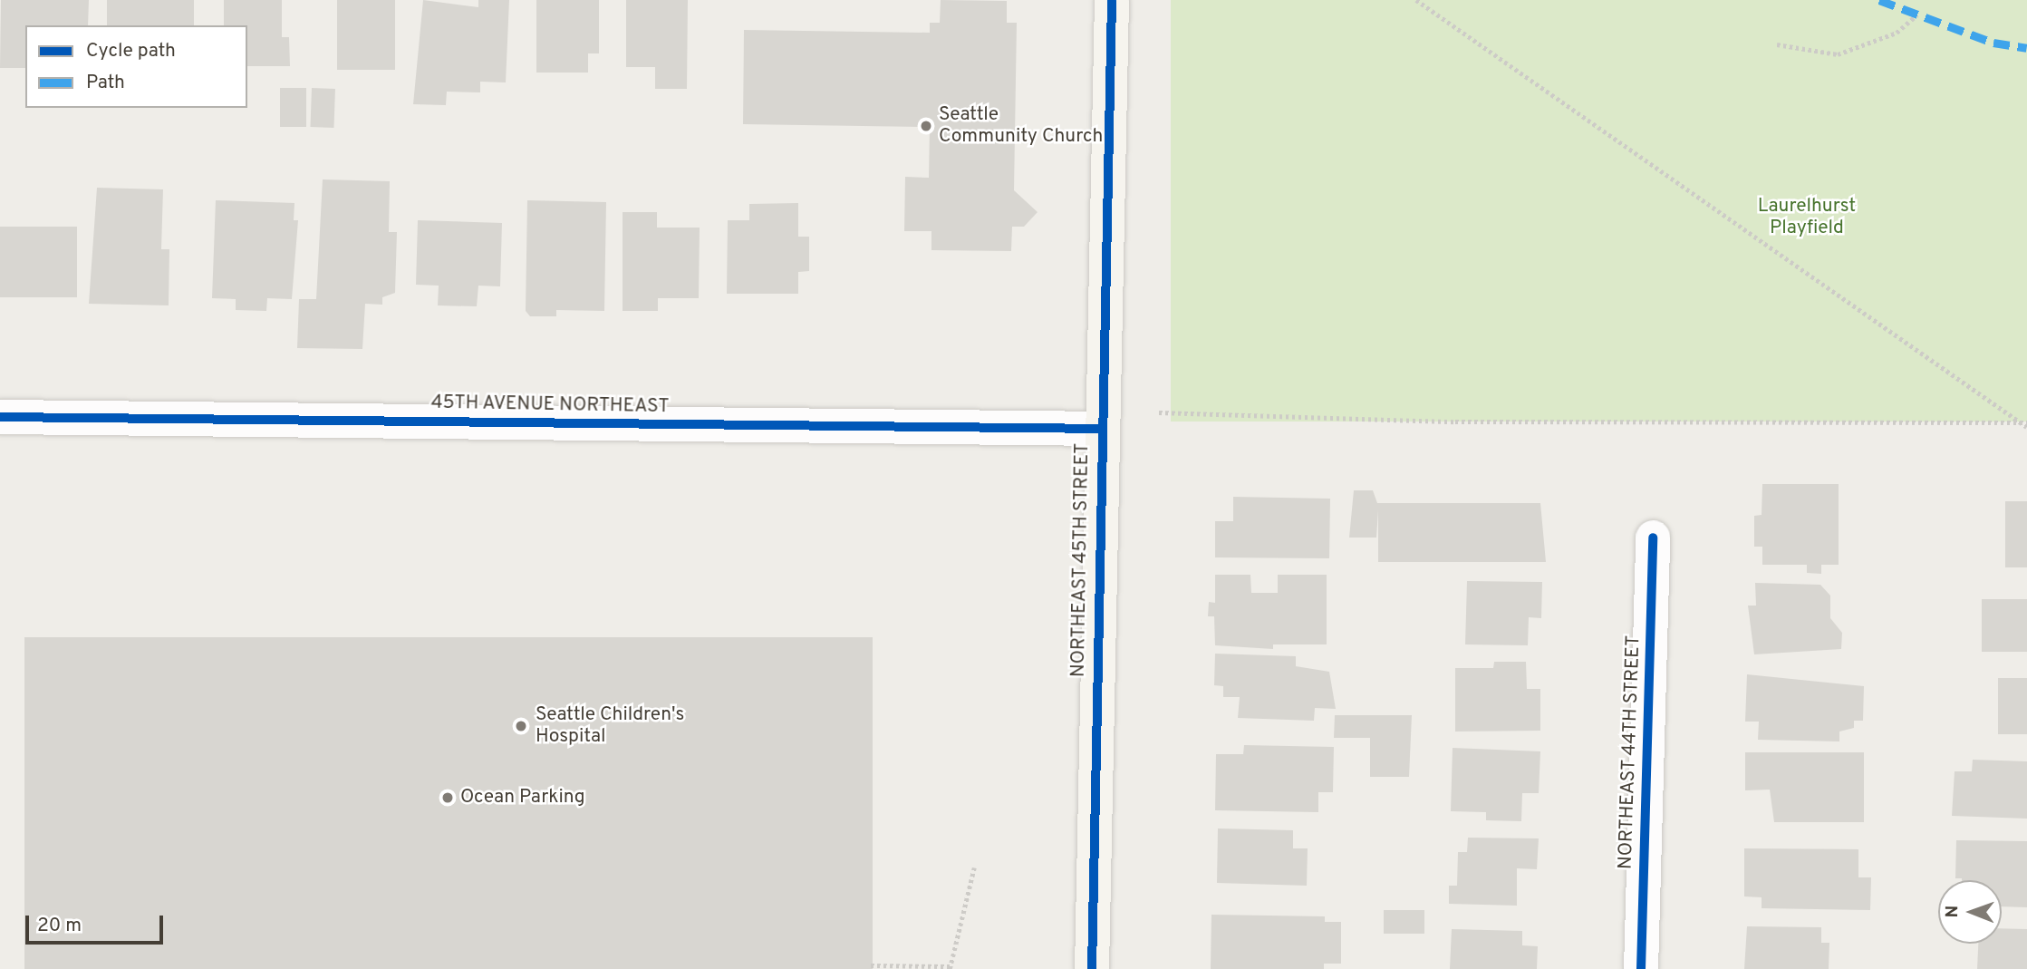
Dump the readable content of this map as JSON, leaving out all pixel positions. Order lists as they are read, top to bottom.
{
  "streets": {
    "street": ["45TH AVENUE NORTHEAST", "NORTHEAST 45TH STREET", "NORTHEAST 44TH STREET"]
  },
  "crossings": [
    ["45TH AVENUE NORTHEAST", "NORTHEAST 45TH STREET"]
  ],
  "parks": ["Laurelhurst Playfield"],
  "places": ["Seattle Community Church", "Seattle Children's Hospital", "Ocean Parking"],
  "legend": ["Cycle path", "Path"],
  "scale_bar": "20 m",
  "north": "left"
}
